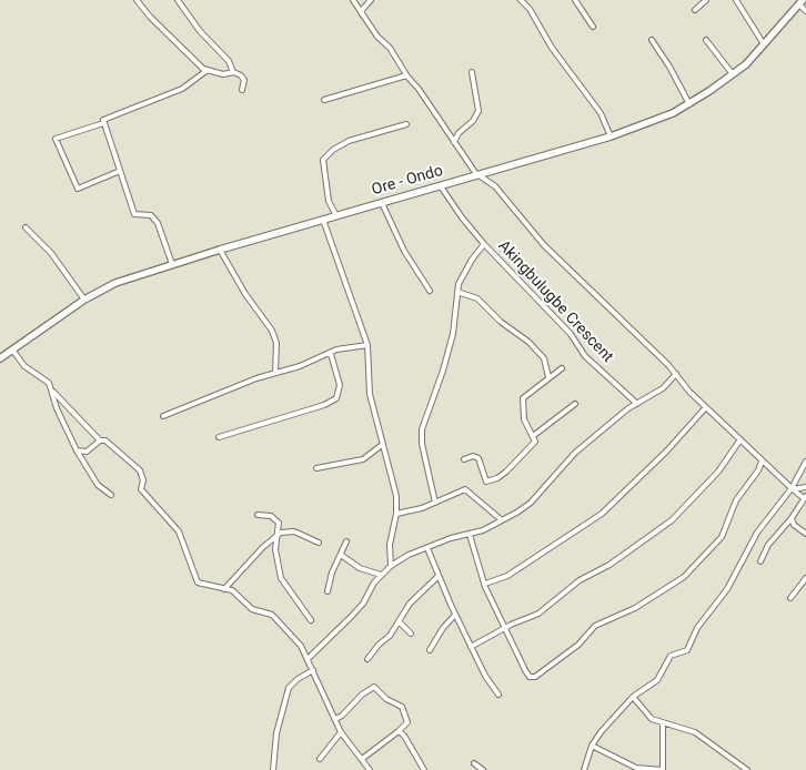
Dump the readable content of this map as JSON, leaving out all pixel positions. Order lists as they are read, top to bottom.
{
  "streets": {
    "main road": ["Ore - Ondo"],
    "street": ["Akingbulugbe Crescent"]
  },
  "crossings": [
    ["Ore - Ondo", "Akingbulugbe Crescent"]
  ]
}
